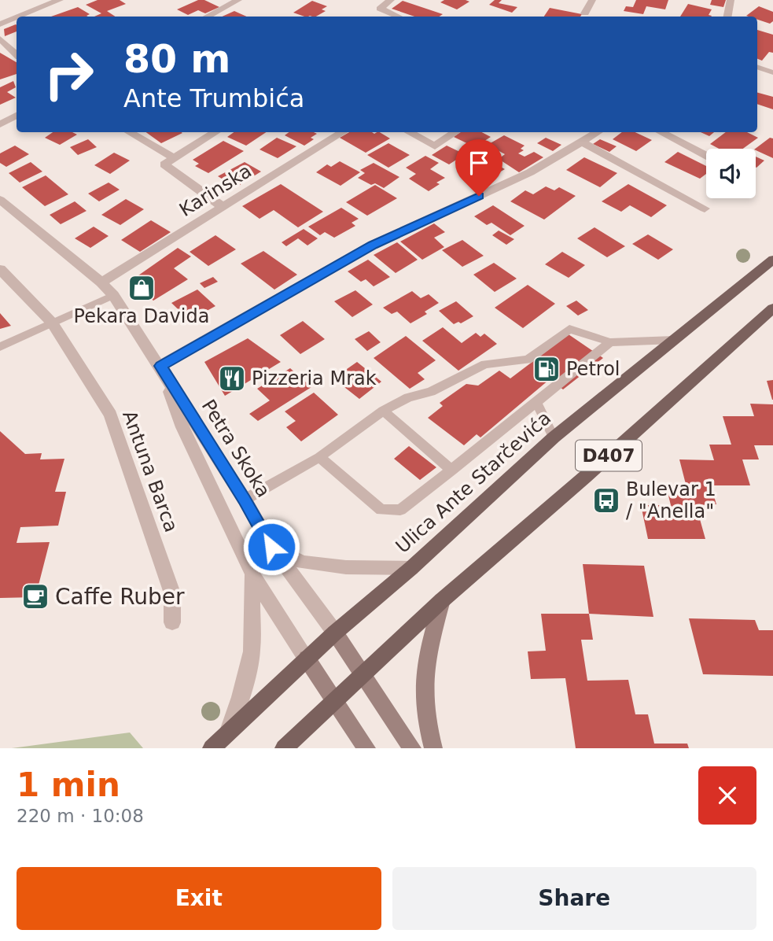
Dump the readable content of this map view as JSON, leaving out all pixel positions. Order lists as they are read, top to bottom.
{
  "streets": {
    "main road": ["D407", "Ulica Ante Starčevića"],
    "street": ["Karinska", "Petra Skoka", "Antuna Barca"]
  },
  "crossings": [
    ["Karinska", "Petra Skoka"],
    ["Petra Skoka", "Ulica Ante Starčevića"]
  ],
  "places": {
    "shop": ["Pekara Davida"],
    "fuel station": ["Petrol"],
    "restaurant": ["Pizzeria Mrak"],
    "bus stop": ["Bulevar 1 / \"Anella\""],
    "cafe": ["Caffe Ruber"]
  },
  "page": {
    "turn": ["80 m", "Ante Trumbića"],
    "heading": ["1 min", "220 m · 10:08"],
    "buttons": ["Exit", "Share"]
  }
}
